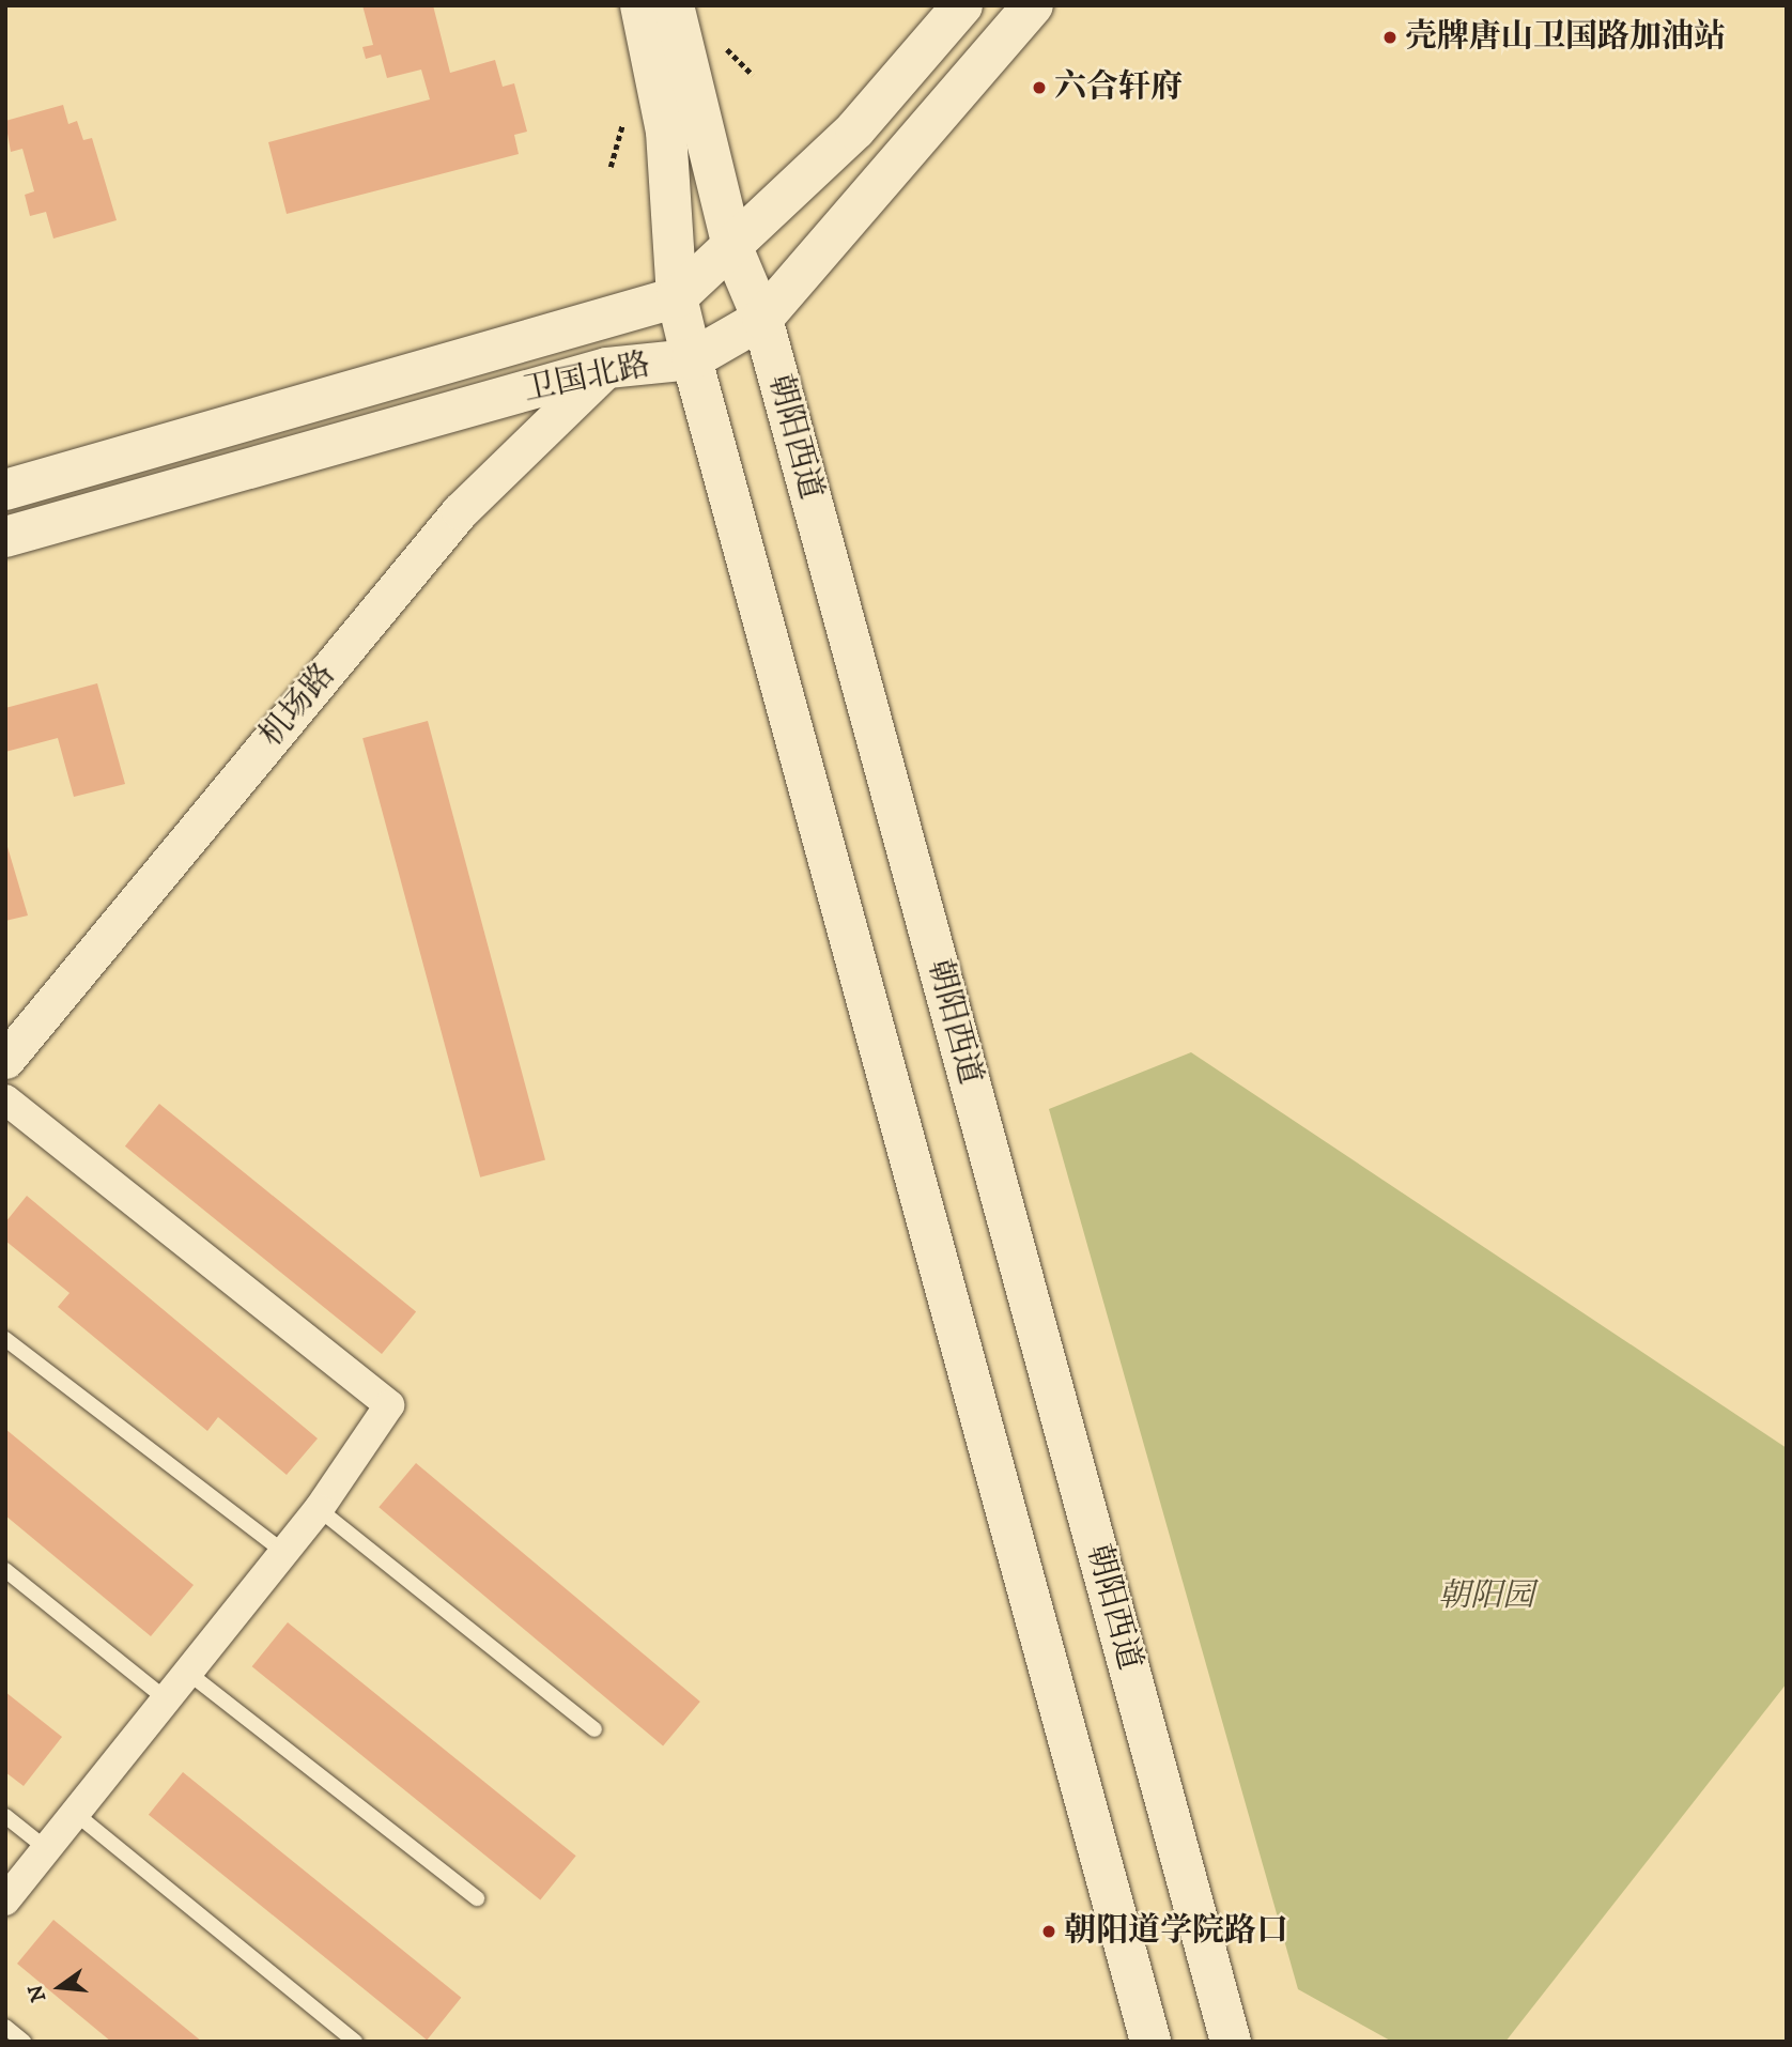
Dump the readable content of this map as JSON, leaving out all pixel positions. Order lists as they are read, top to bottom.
{
  "streets": {
    "main road": ["卫国北路", "朝阳西道"],
    "street": ["机场路"]
  },
  "crossings": [
    ["卫国北路", "朝阳西道"],
    ["卫国北路", "机场路"]
  ],
  "parks": ["朝阳园"],
  "places": ["壳牌唐山卫国路加油站", "六合轩府", "朝阳道学院路口"],
  "north": "left"
}
